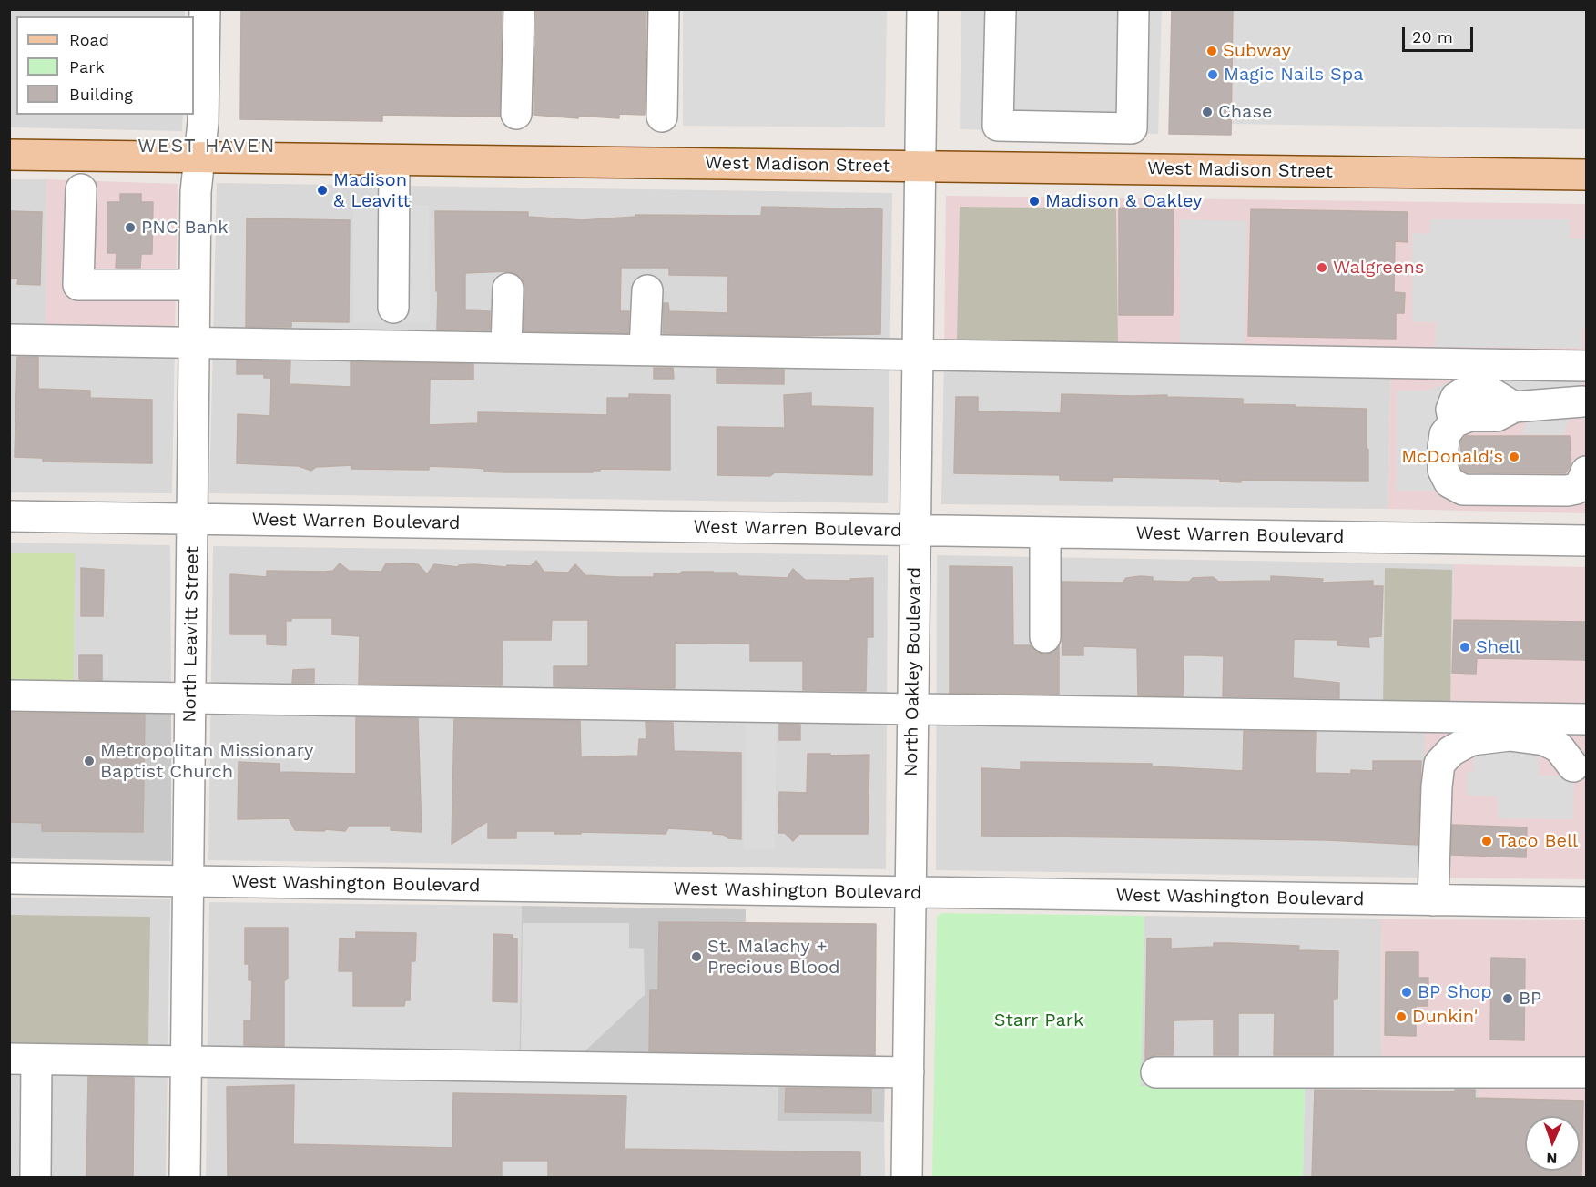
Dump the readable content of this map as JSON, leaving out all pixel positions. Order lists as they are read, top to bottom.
{
  "streets": {
    "main road": ["West Madison Street"],
    "street": [
      "West Warren Boulevard",
      "North Leavitt Street",
      "North Oakley Boulevard",
      "West Washington Boulevard"
    ]
  },
  "crossings": [
    ["West Madison Street", "North Leavitt Street"],
    ["West Madison Street", "North Oakley Boulevard"],
    ["West Warren Boulevard", "North Leavitt Street"],
    ["West Warren Boulevard", "North Oakley Boulevard"],
    ["North Leavitt Street", "West Washington Boulevard"],
    ["North Oakley Boulevard", "West Washington Boulevard"]
  ],
  "districts": ["WEST HAVEN"],
  "parks": ["Starr Park"],
  "places": [
    "Subway",
    "Magic Nails Spa",
    "Chase",
    "Madison & Leavitt",
    "Madison & Oakley",
    "PNC Bank",
    "Walgreens",
    "McDonald's",
    "Shell",
    "Metropolitan Missionary Baptist Church",
    "Taco Bell",
    "St. Malachy + Precious Blood",
    "BP Shop",
    "BP",
    "Dunkin'"
  ],
  "legend": ["Road", "Park", "Building"],
  "scale_bar": "20 m",
  "north": "bottom"
}
